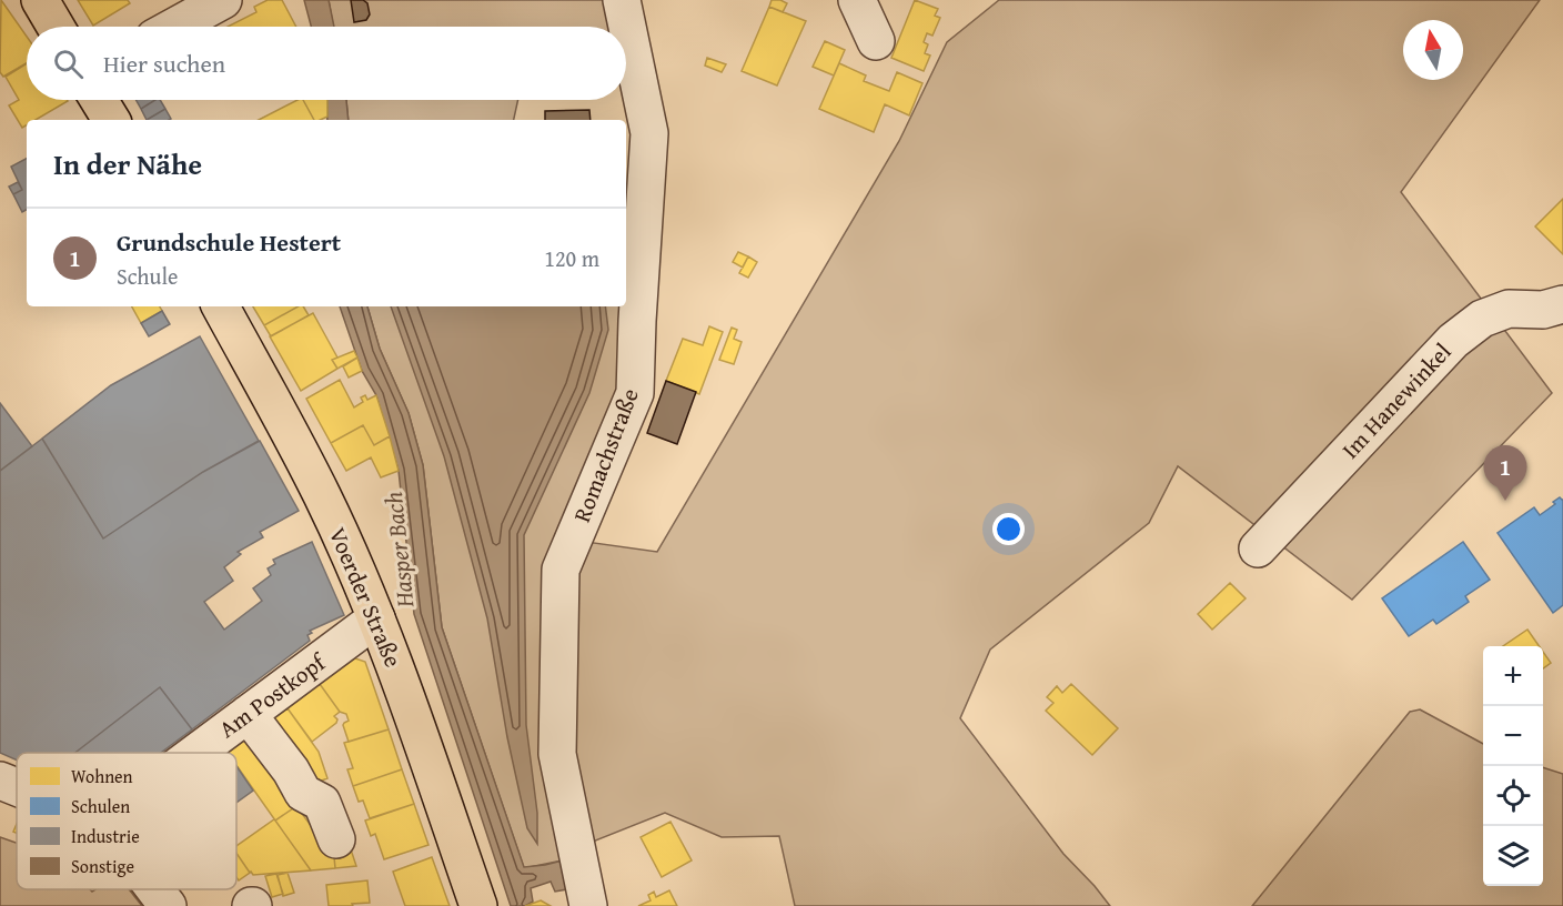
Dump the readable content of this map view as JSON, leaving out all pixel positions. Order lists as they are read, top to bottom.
{
  "streets": {
    "main road": ["Voerder Straße"],
    "street": ["Im Hanewinkel", "Romachstraße", "Am Postkopf"]
  },
  "crossings": [
    ["Voerder Straße", "Am Postkopf"]
  ],
  "water": ["Hasper Bach"],
  "legend": [
    "Wohnen",
    "Schulen",
    "Industrie",
    "Sonstige"
  ],
  "north": "top",
  "page": {
    "search": "Hier suchen",
    "heading": "In der Nähe",
    "list": [
      {
        "mark": "1",
        "name": "Grundschule Hestert",
        "note": "Schule",
        "value": "120 m"
      }
    ],
    "pins": "1",
    "map_buttons": ["+", "−"]
  }
}
